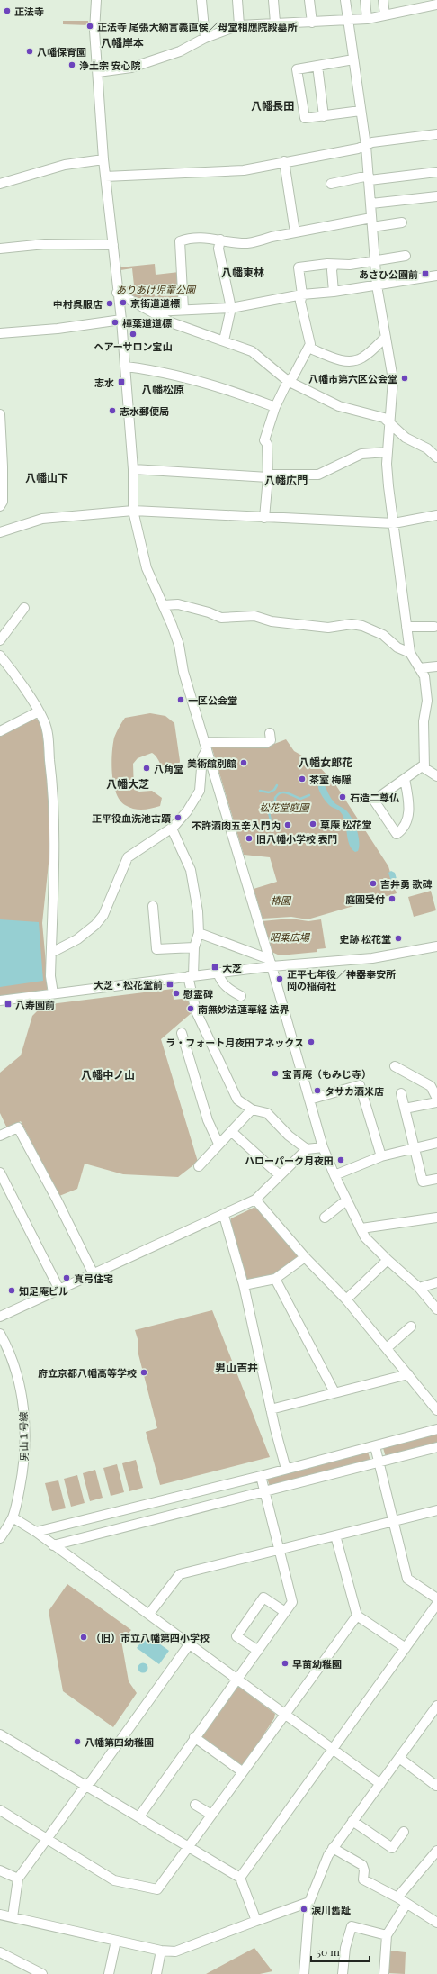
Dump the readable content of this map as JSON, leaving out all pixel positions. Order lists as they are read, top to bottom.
{
  "streets": {
    "street": ["男山１号線"]
  },
  "districts": [
    "八幡岸本",
    "八幡長田",
    "八幡東林",
    "八幡松原",
    "八幡山下",
    "八幡広門",
    "八幡女郎花",
    "八幡大芝",
    "八幡中ノ山",
    "男山吉井"
  ],
  "parks": [
    "ありあけ児童公園",
    "松花堂庭園",
    "椿園",
    "昭乗広場"
  ],
  "places": {
    "other": [
      "正法寺",
      "正法寺 尾張大納言義直侯／母堂相應院殿墓所",
      "八幡保育園",
      "浄土宗 安心院",
      "京街道道標",
      "中村呉服店",
      "樟葉道道標",
      "ヘアーサロン宝山",
      "八幡市第六区公会堂",
      "志水郵便局",
      "一区公会堂",
      "美術館別館",
      "八角堂",
      "茶室 梅隠",
      "石造二尊仏",
      "正平役血洗池古蹟",
      "草庵 松花堂",
      "不許酒肉五辛入門内",
      "旧八幡小学校 表門",
      "吉井勇 歌碑",
      "庭園受付",
      "史跡 松花堂",
      "正平七年役／神器奉安所 岡の稲荷社",
      "慰霊碑",
      "南無妙法蓮華経 法界",
      "ラ・フォート月夜田アネックス",
      "宝青庵（もみじ寺）",
      "タサカ酒米店",
      "ハローパーク月夜田",
      "真弓住宅",
      "知足庵ビル",
      "府立京都八幡高等学校",
      "（旧）市立八幡第四小学校",
      "早苗幼稚園",
      "八幡第四幼稚園",
      "涙川舊趾"
    ],
    "transit": [
      "あさひ公園前",
      "志水",
      "大芝",
      "大芝・松花堂前",
      "八寿園前"
    ]
  },
  "scale_bar": "50 m"
}
